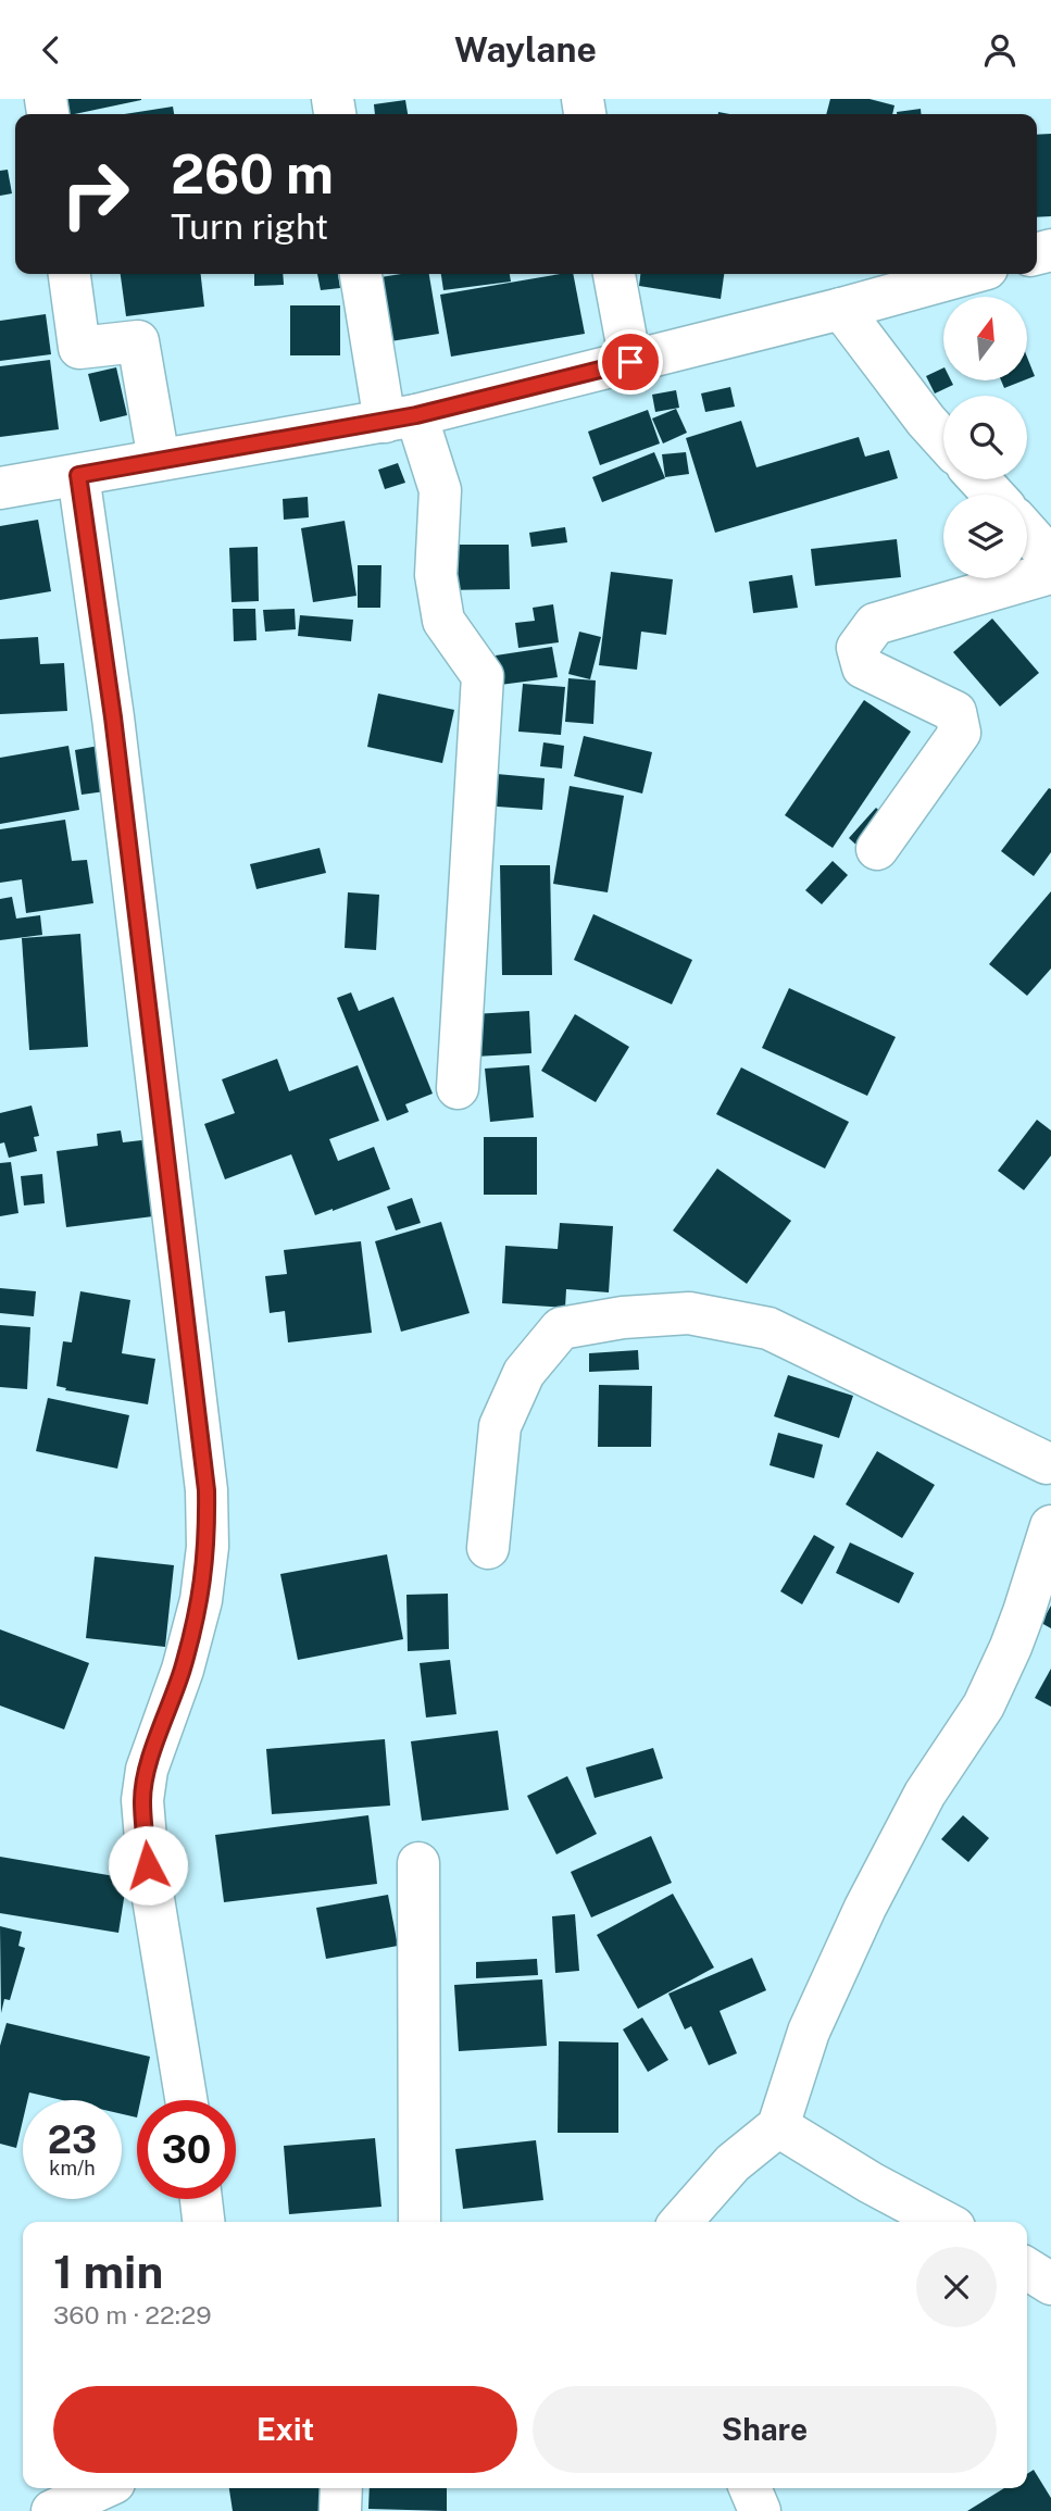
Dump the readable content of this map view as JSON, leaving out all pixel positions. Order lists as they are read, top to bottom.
{
  "north": "top",
  "page": {
    "header": "Waylane",
    "turn": ["260 m", "Turn right"],
    "speed": "23 km/h",
    "limit": "30",
    "heading": ["1 min", "360 m · 22:29"],
    "buttons": ["Exit", "Share"]
  }
}
